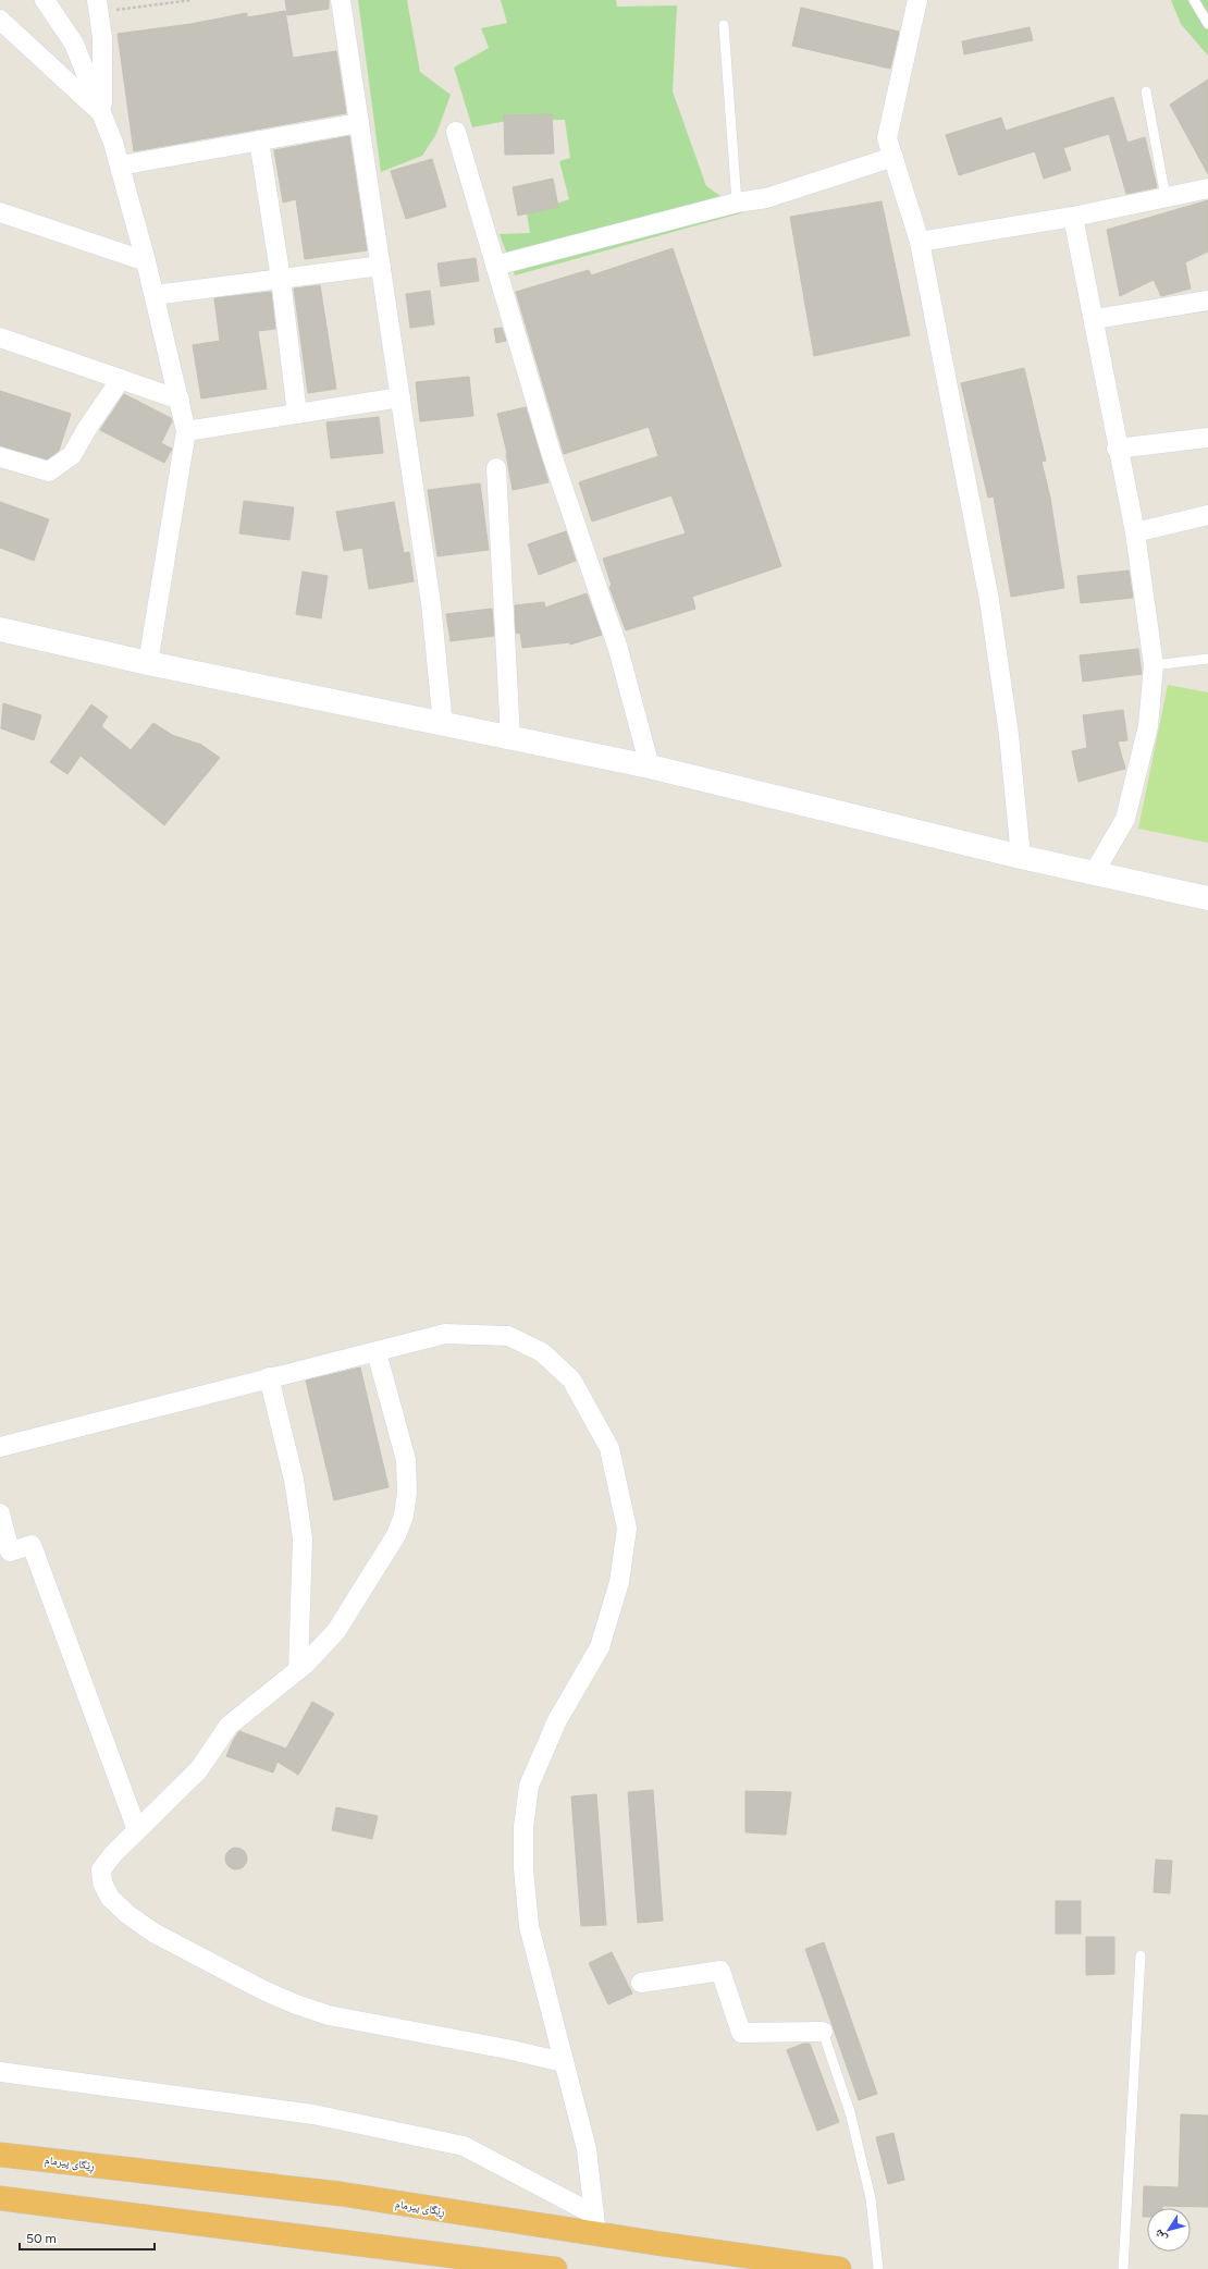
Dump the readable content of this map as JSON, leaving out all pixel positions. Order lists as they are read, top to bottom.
{
  "streets": {
    "highway": ["ڕێگای پیرمام"]
  },
  "scale_bar": "50 m",
  "north": "bottom left"
}
